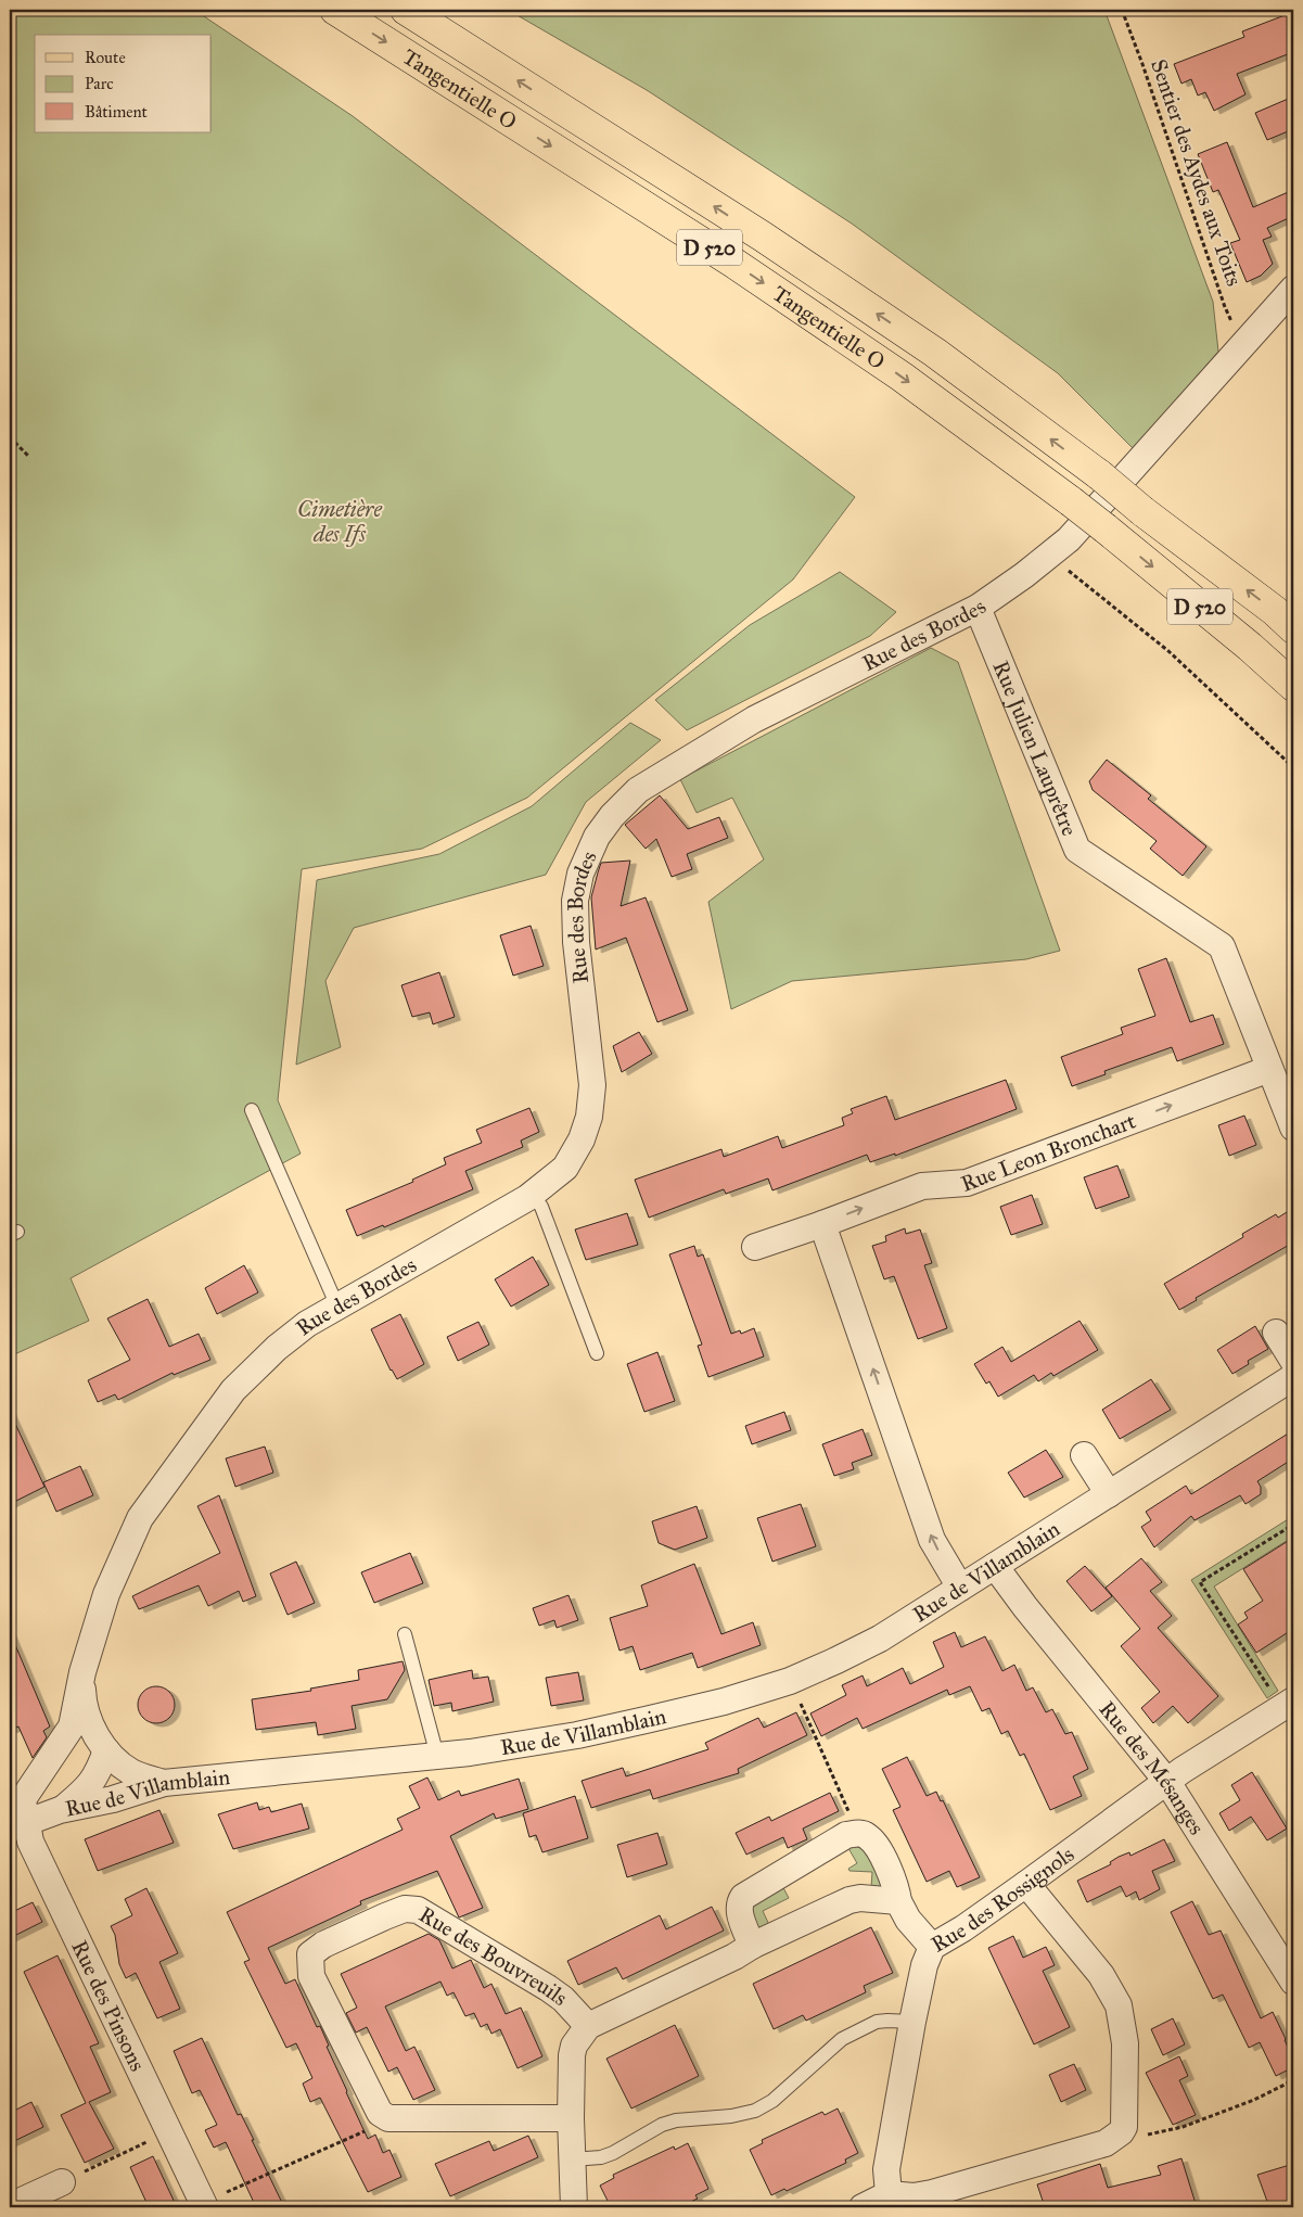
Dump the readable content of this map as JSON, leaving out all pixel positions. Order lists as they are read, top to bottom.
{
  "streets": {
    "main road": ["Tangentielle O", "D 520"],
    "street": [
      "Rue des Bordes",
      "Rue Julien Lauprêtre",
      "Rue Leon Bronchart",
      "Rue de Villamblain",
      "Rue des Mésanges",
      "Rue des Rossignols",
      "Rue des Bouvreuils",
      "Rue des Pinsons"
    ],
    "path": ["Sentier des Aydes aux Toits"]
  },
  "crossings": [
    ["Sentier des Aydes aux Toits", "Rue des Bordes"],
    ["Rue des Bordes", "Rue Julien Lauprêtre"],
    ["Rue des Bordes", "Rue de Villamblain"],
    ["Rue des Bordes", "Rue des Pinsons"],
    ["Rue Julien Lauprêtre", "Rue Leon Bronchart"],
    ["Rue de Villamblain", "Rue des Mésanges"],
    ["Rue de Villamblain", "Rue des Pinsons"],
    ["Rue des Mésanges", "Rue des Rossignols"]
  ],
  "one_way": ["Rue Leon Bronchart"],
  "parks": ["Cimetière des Ifs"],
  "legend": ["Route", "Parc", "Bâtiment"]
}
